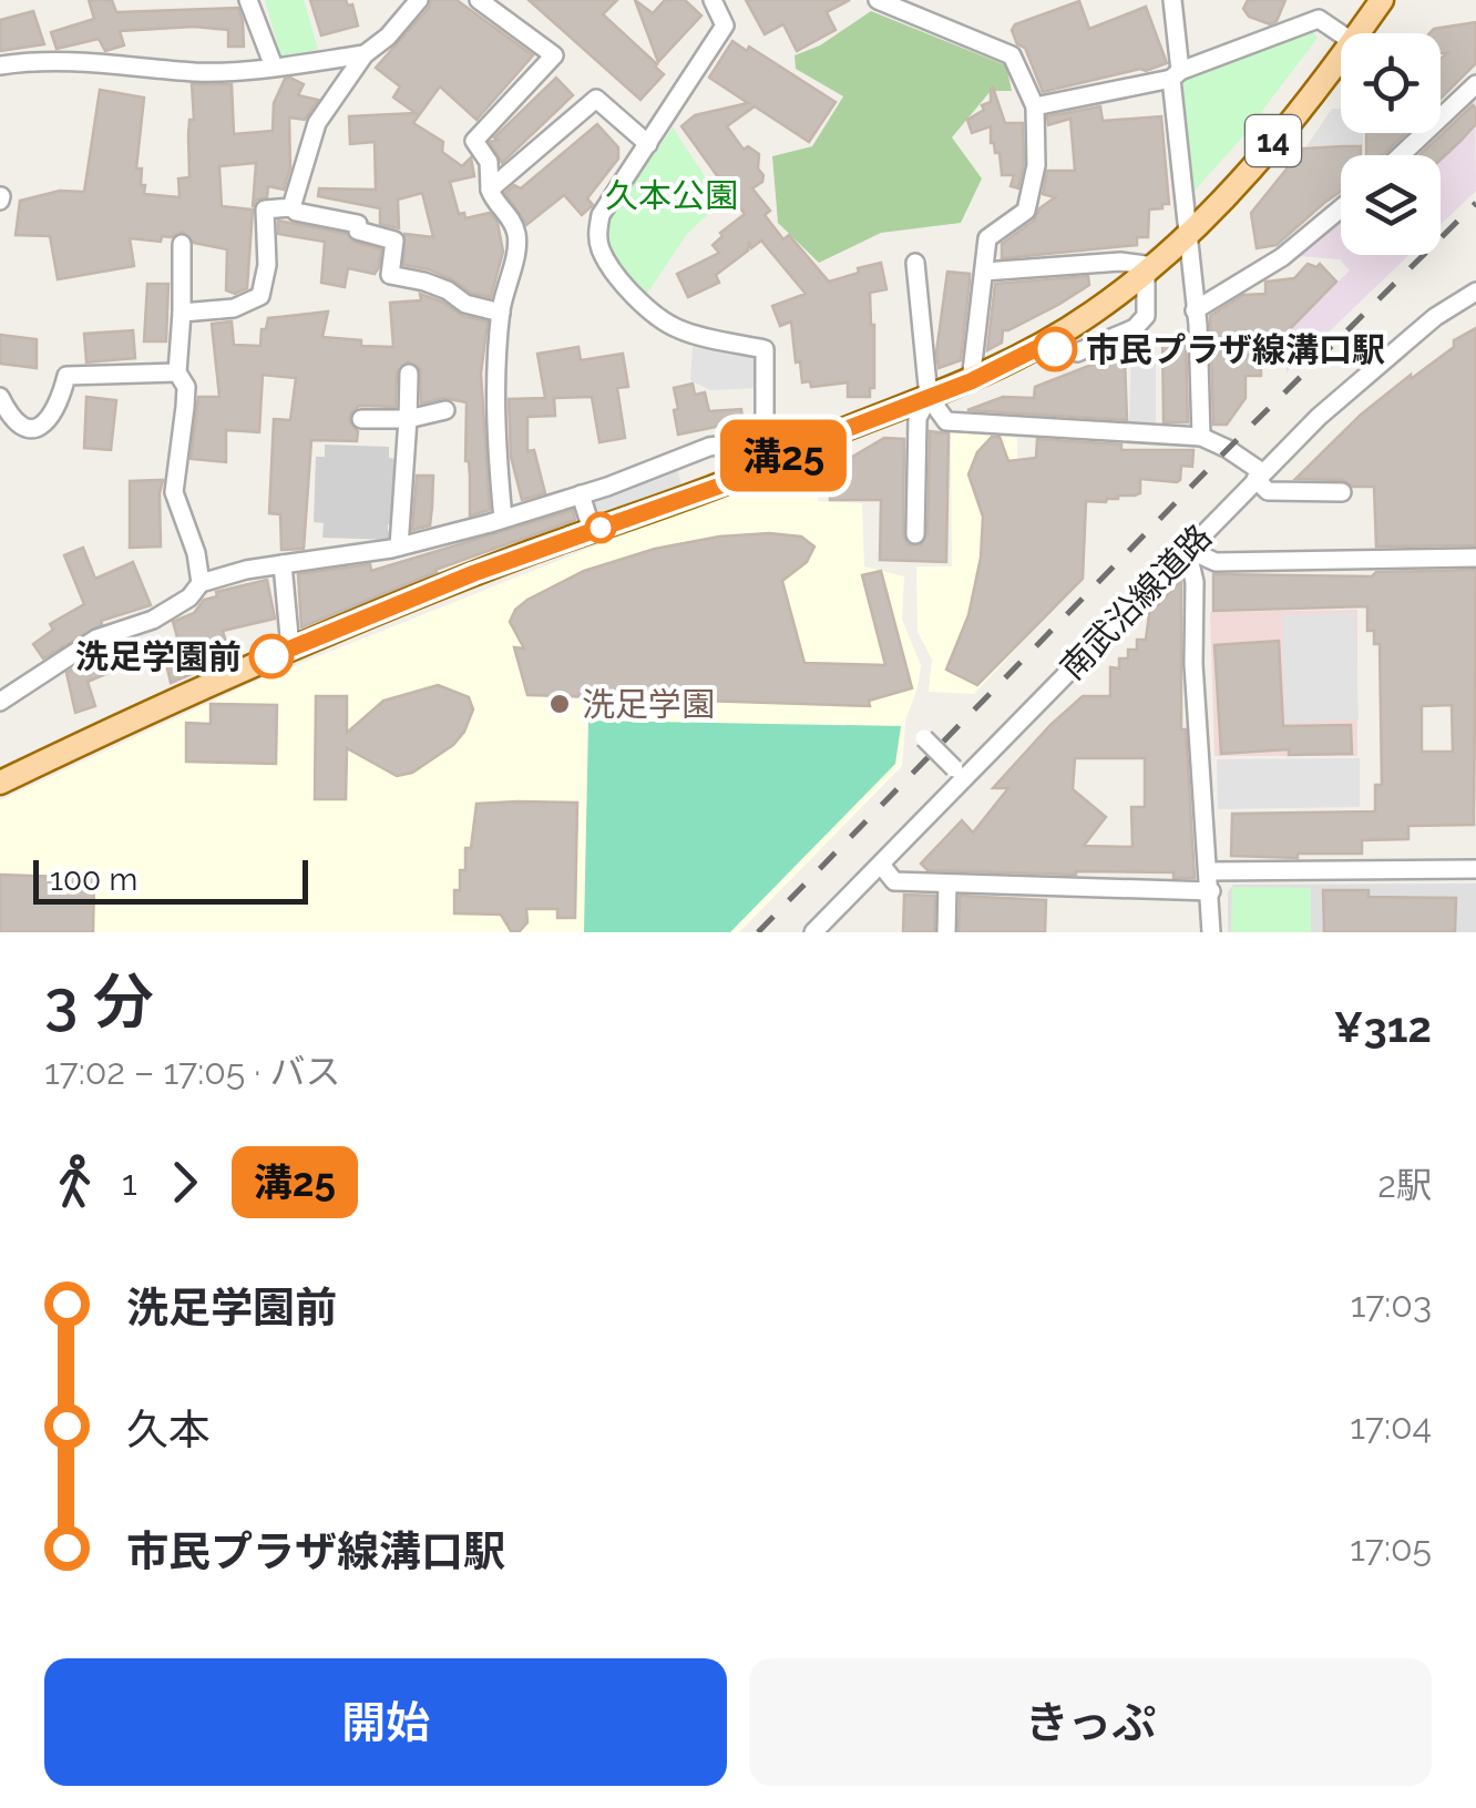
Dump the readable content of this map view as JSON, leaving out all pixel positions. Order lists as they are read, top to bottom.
{
  "streets": {
    "main road": ["14"],
    "street": ["南武沿線道路"]
  },
  "parks": ["久本公園"],
  "places": ["市民プラザ線溝口駅", "洗足学園前", "洗足学園"],
  "lines": ["bus line 溝25"],
  "scale_bar": "100 m",
  "page": {
    "on_map": "溝25",
    "scale": "100 m",
    "heading": ["3 分", "17:02 – 17:05 · バス", "¥312"],
    "legs": ["1", "溝25", "2駅"],
    "list": [
      {
        "name": "洗足学園前",
        "value": "17:03"
      },
      {
        "name": "久本",
        "value": "17:04"
      },
      {
        "name": "市民プラザ線溝口駅",
        "value": "17:05"
      }
    ],
    "buttons": ["開始", "きっぷ"]
  }
}
